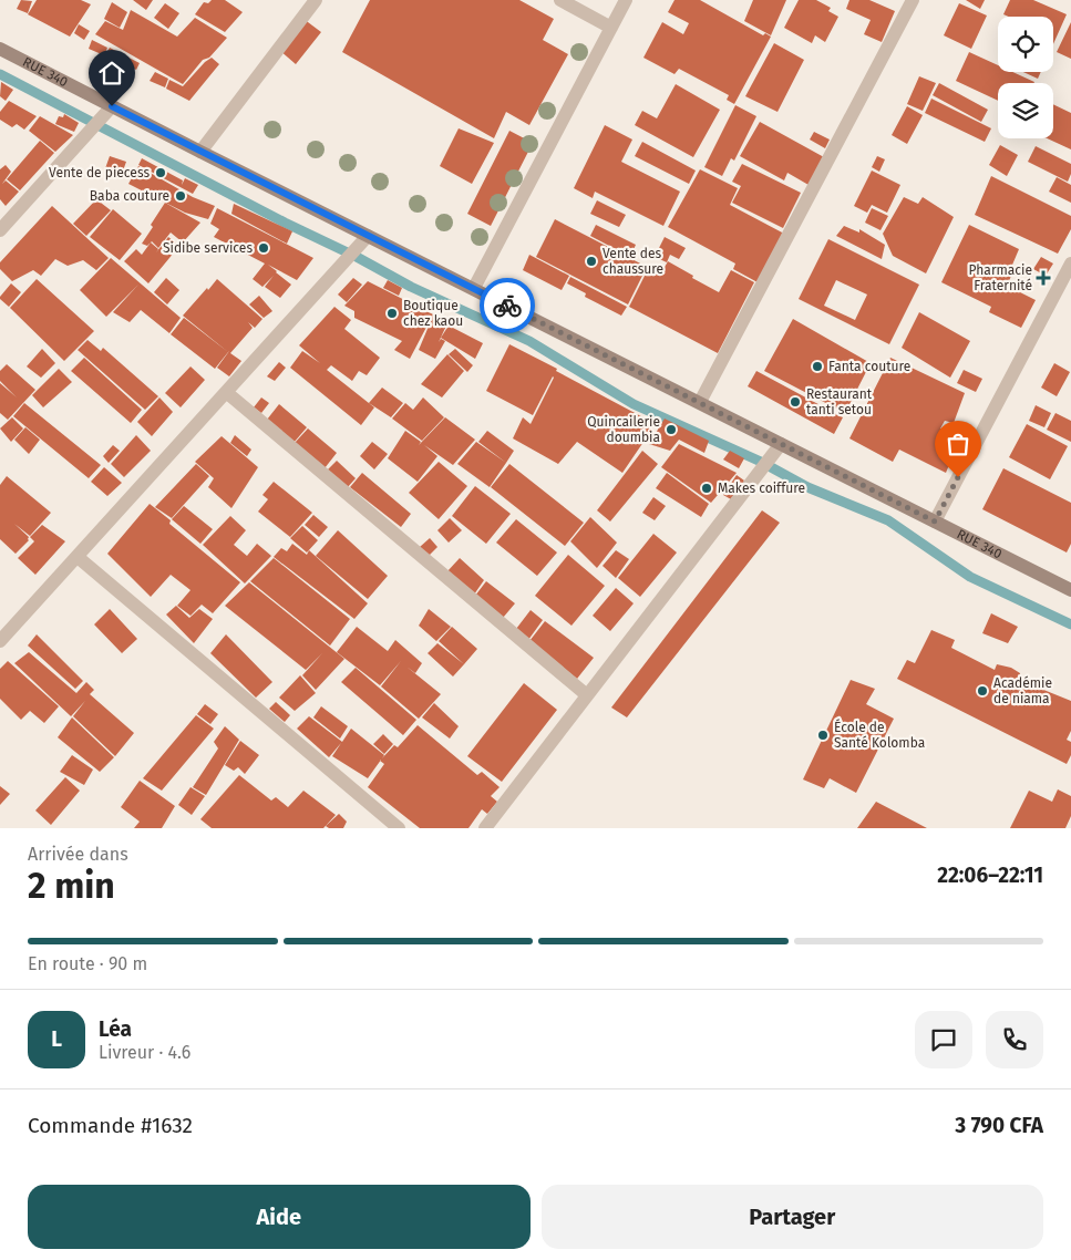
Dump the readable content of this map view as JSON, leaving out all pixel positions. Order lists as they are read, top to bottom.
{
  "streets": {
    "street": ["RUE 340"]
  },
  "places": {
    "other": [
      "Vente de piecess",
      "Baba couture",
      "Sidibe services",
      "Vente des chaussure",
      "Boutique chez kaou",
      "Fanta couture",
      "Restaurant tanti setou",
      "Quincailerie doumbia",
      "Makes coiffure",
      "Académie de niama",
      "École de Santé Kolomba"
    ],
    "health": ["Pharmacie Fraternité"]
  },
  "page": {
    "heading": ["2 min", "Arrivée dans", "22:06–22:11"],
    "panel": [
      "Léa",
      "Livreur · 4.6",
      "Commande #1632",
      "3 790 CFA"
    ],
    "bar": "En route · 90 m",
    "round": "L",
    "buttons": ["Aide", "Partager"]
  }
}
